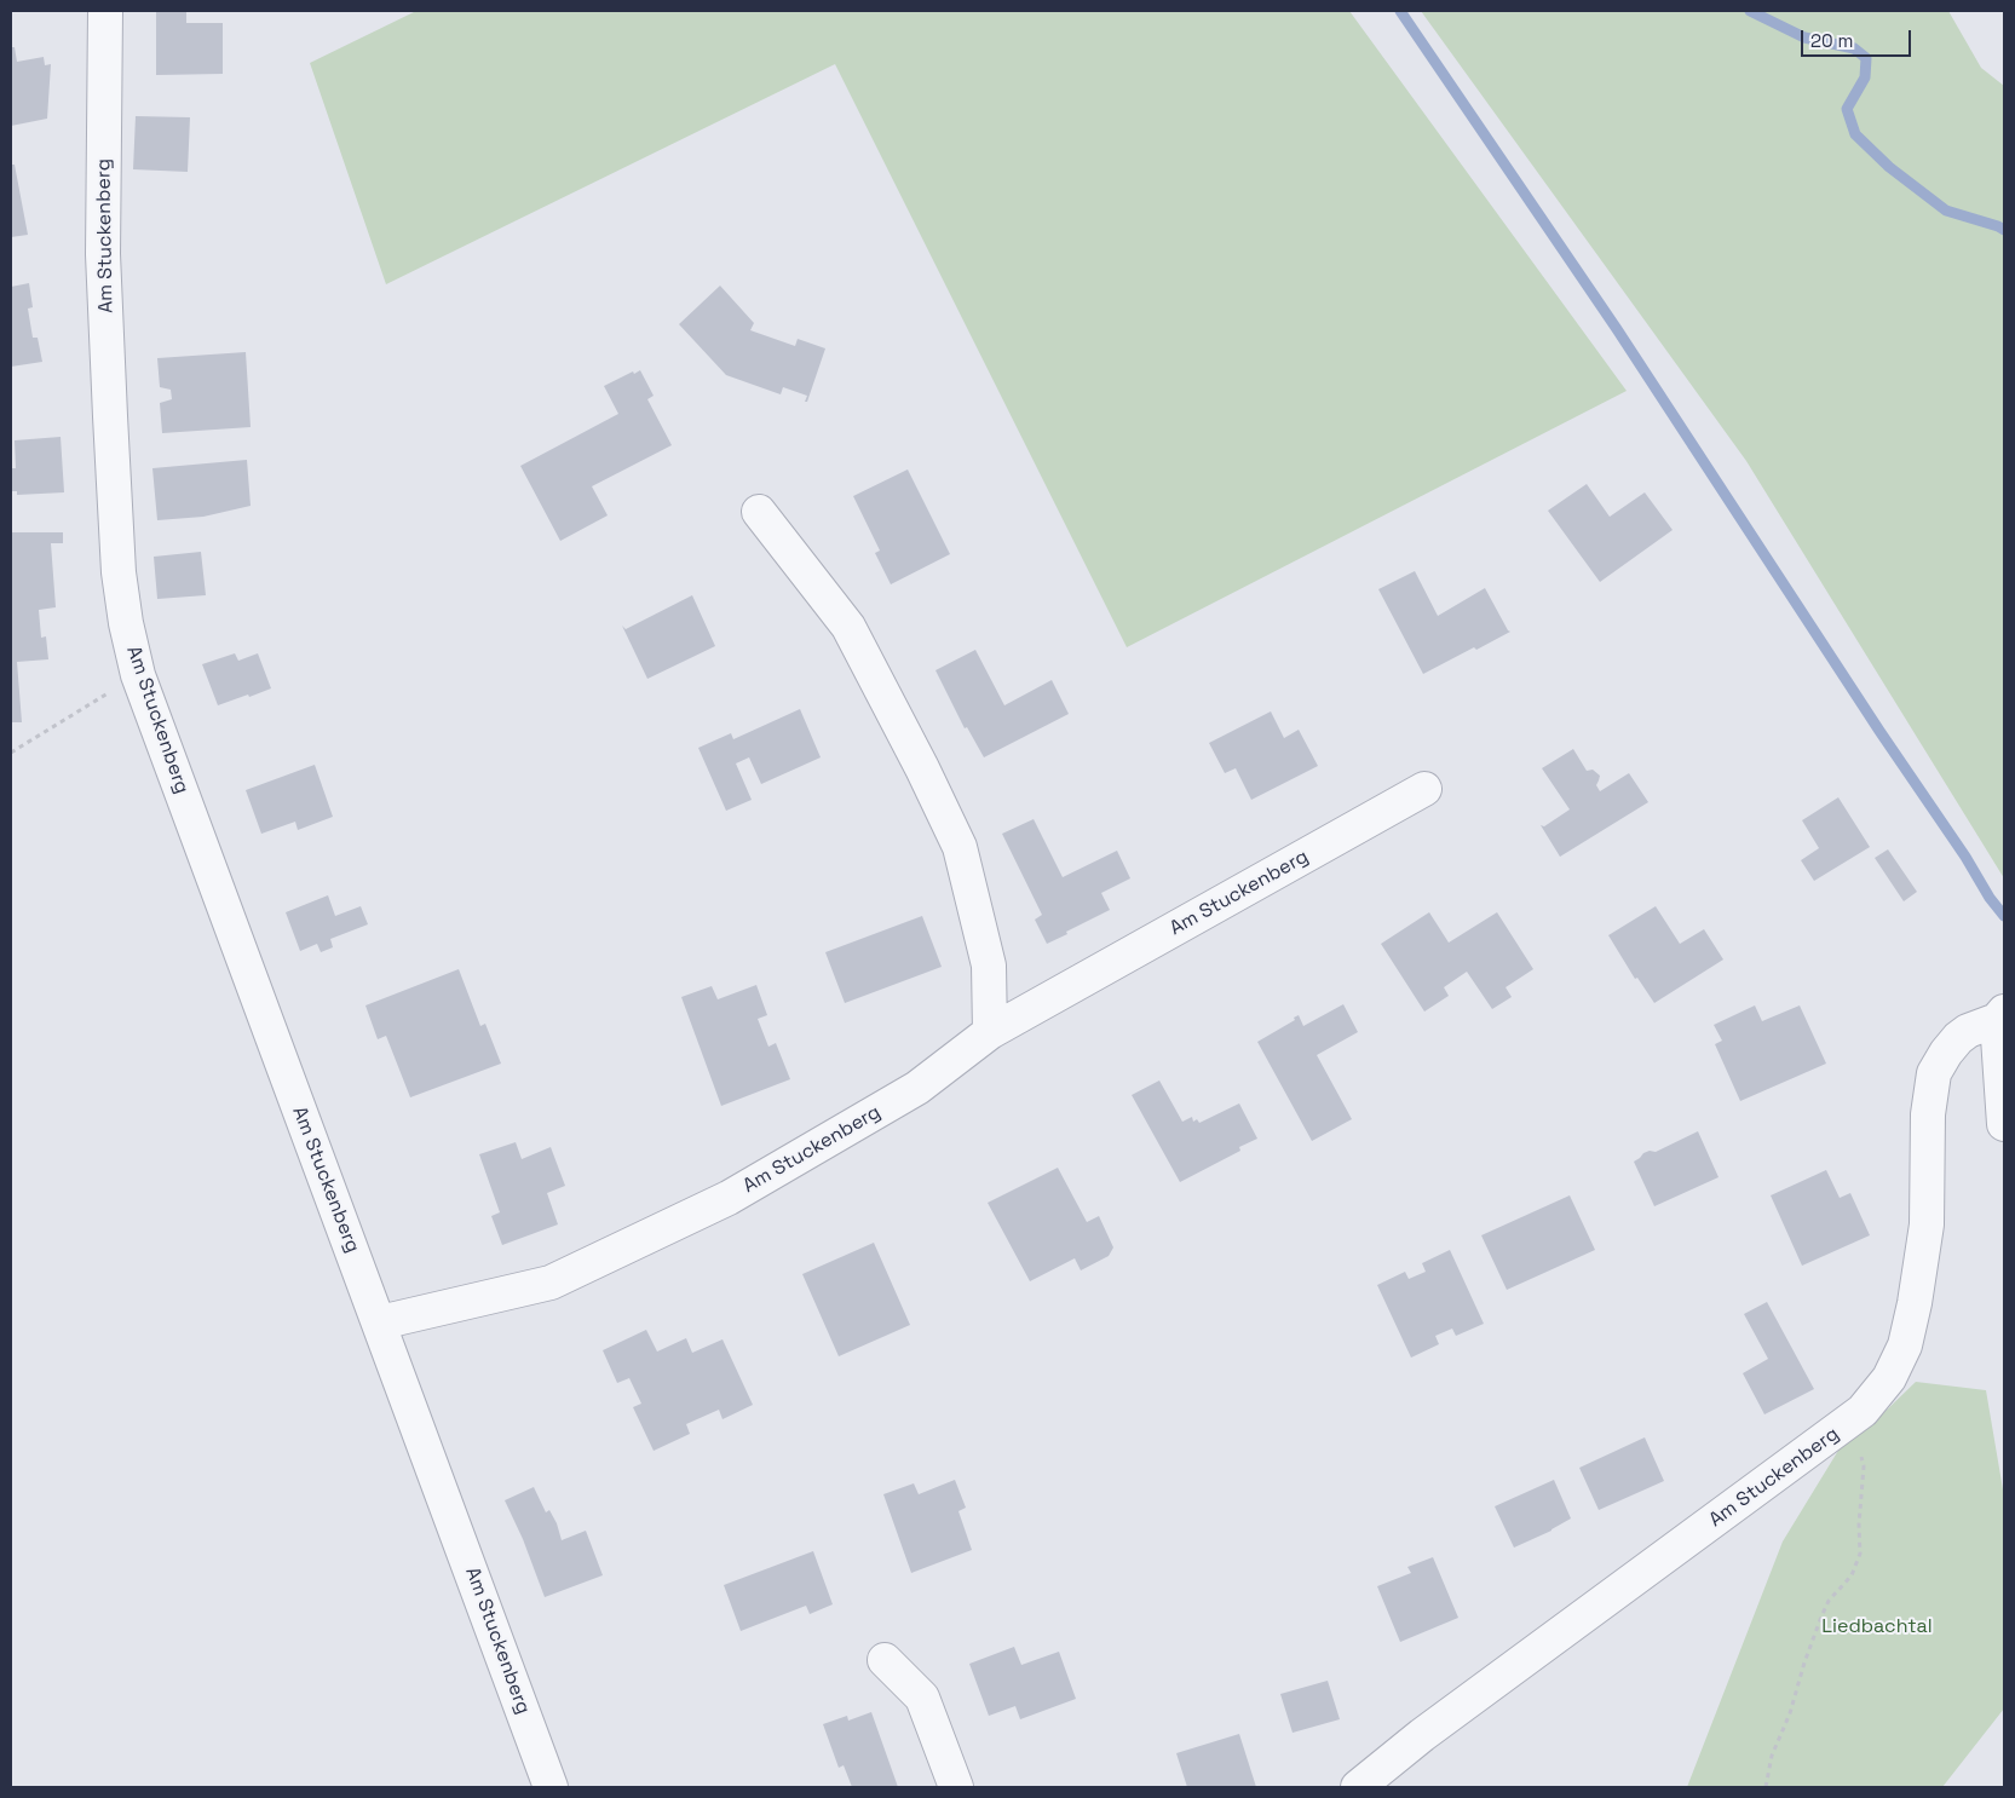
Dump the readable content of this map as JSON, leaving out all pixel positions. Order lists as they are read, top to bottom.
{
  "streets": {
    "street": ["Am Stuckenberg"]
  },
  "parks": ["Liedbachtal"],
  "scale_bar": "20 m"
}
